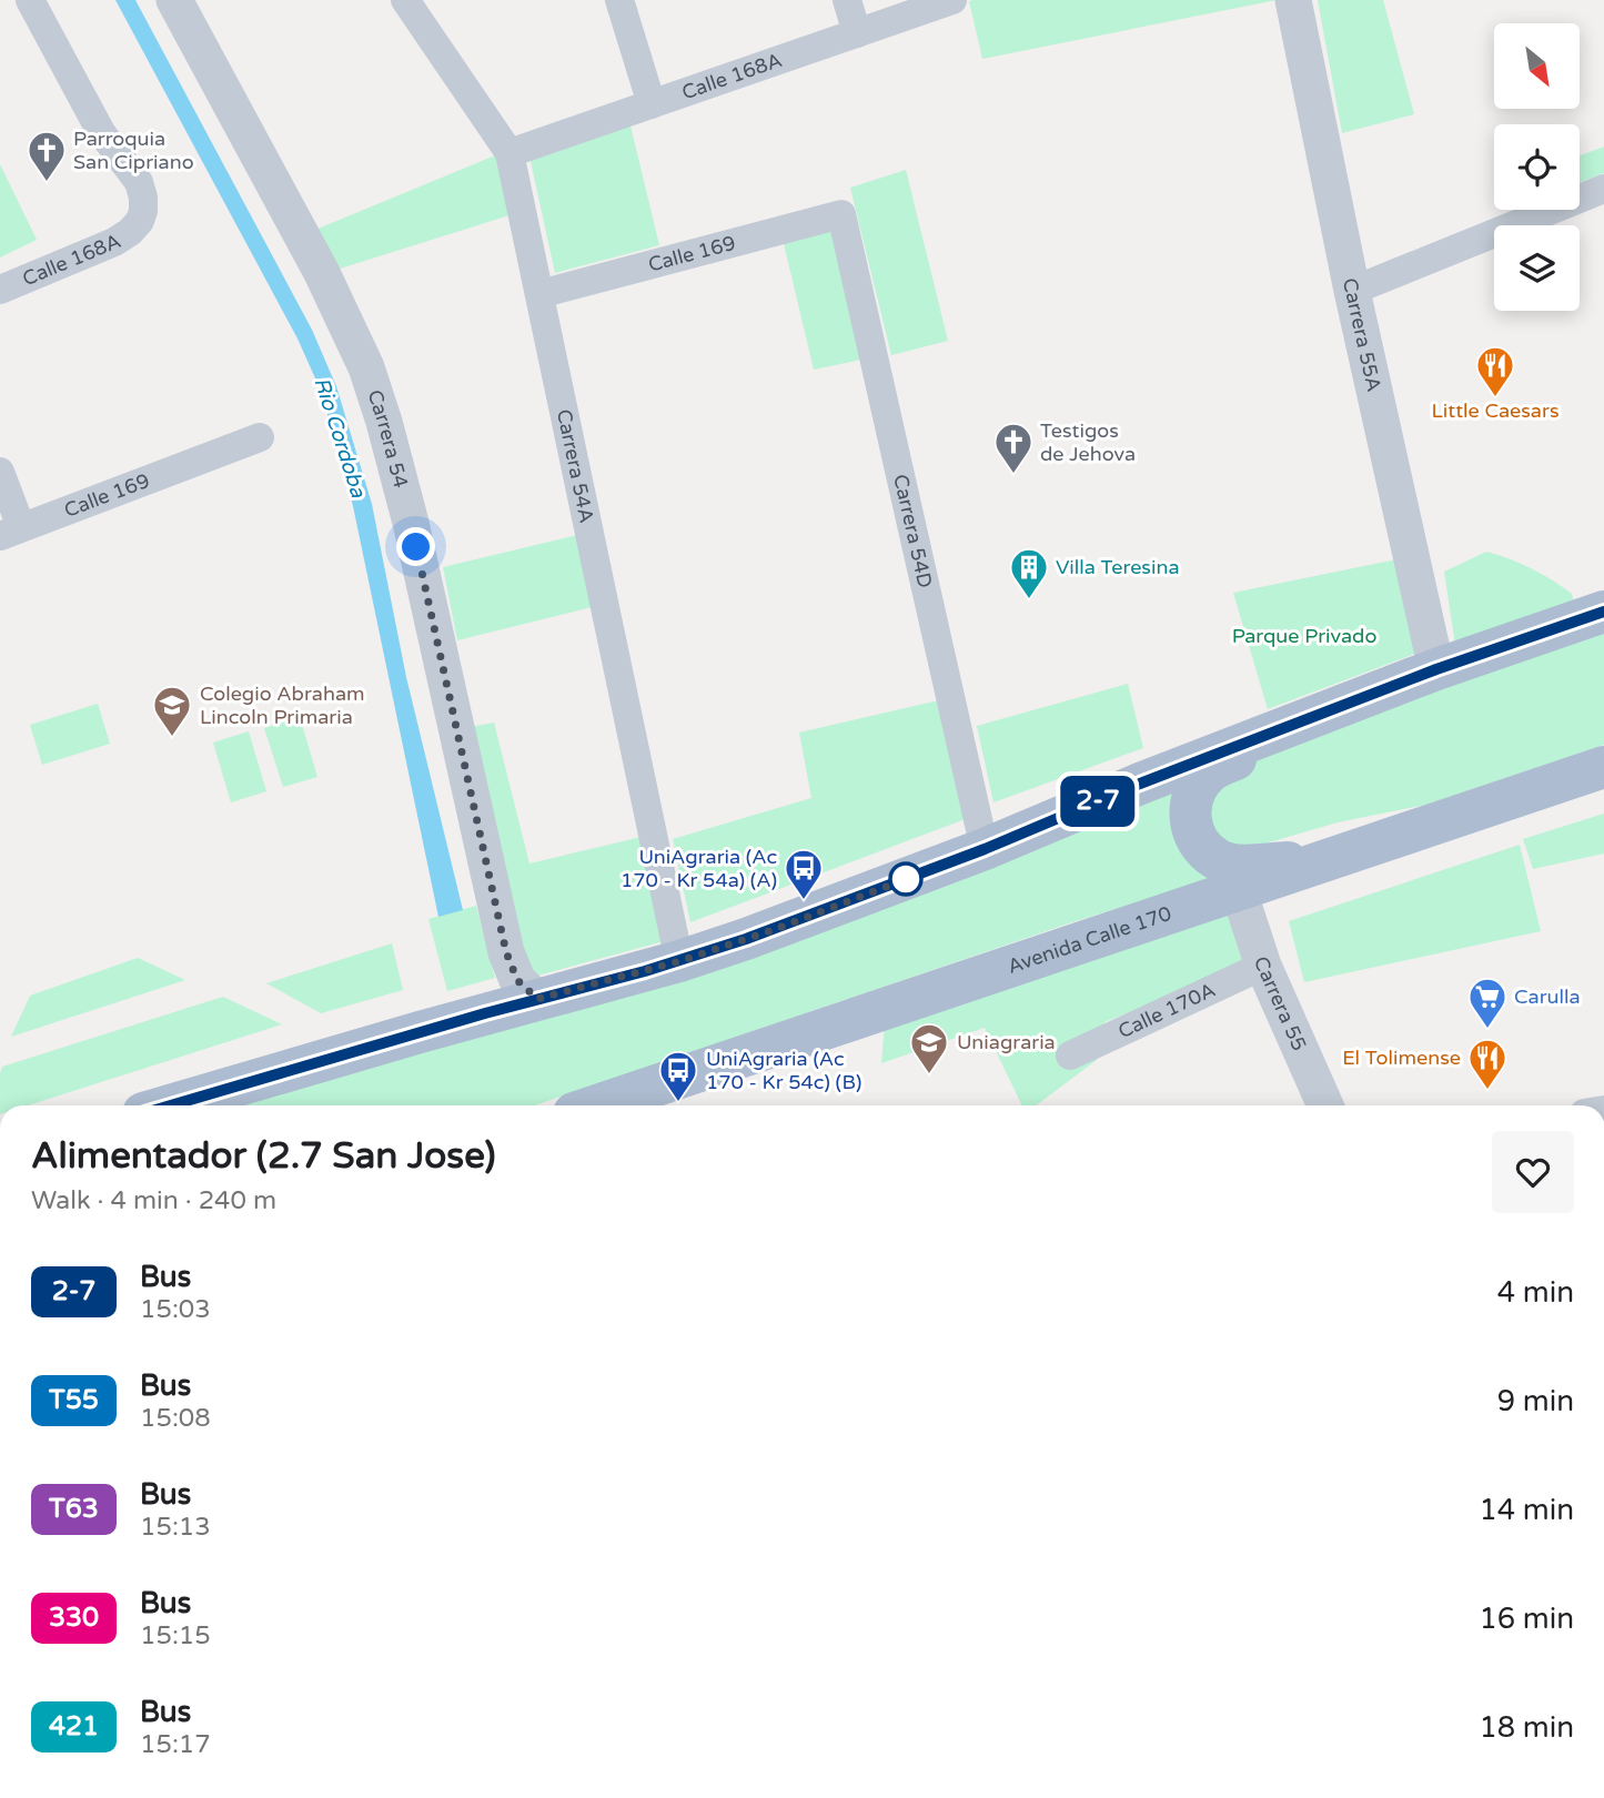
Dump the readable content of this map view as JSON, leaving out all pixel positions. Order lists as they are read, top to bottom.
{
  "streets": {
    "main road": ["Avenida Calle 170"],
    "street": [
      "Calle 168A",
      "Calle 169",
      "Carrera 55A",
      "Carrera 54",
      "Carrera 54A",
      "Carrera 54D",
      "Carrera 55",
      "Calle 170A"
    ]
  },
  "crossings": [
    ["Calle 168A", "Carrera 54A"],
    ["Calle 169", "Carrera 54A"],
    ["Calle 169", "Carrera 54D"],
    ["Avenida Calle 170", "Carrera 55"],
    ["Carrera 55", "Calle 170A"]
  ],
  "water": ["Rio Cordoba"],
  "parks": ["Parque Privado"],
  "places": {
    "church": ["Parroquia San Cipriano", "Testigos de Jehova"],
    "restaurant": ["Little Caesars", "El Tolimense"],
    "building": ["Villa Teresina"],
    "school or university": ["Colegio Abraham Lincoln Primaria", "Uniagraria"],
    "bus stop": ["UniAgraria (Ac 170 - Kr 54a) (A)", "UniAgraria (Ac 170 - Kr 54c) (B)"],
    "supermarket": ["Carulla"]
  },
  "lines": ["bus line 2-7"],
  "north": "bottom right",
  "page": {
    "on_map": "2-7",
    "heading": ["Alimentador (2.7 San Jose)", "Walk · 4 min · 240 m"],
    "list": [
      {
        "mark": "2-7",
        "name": "Bus",
        "note": "15:03",
        "value": "4 min"
      },
      {
        "mark": "T55",
        "name": "Bus",
        "note": "15:08",
        "value": "9 min"
      },
      {
        "mark": "T63",
        "name": "Bus",
        "note": "15:13",
        "value": "14 min"
      },
      {
        "mark": "330",
        "name": "Bus",
        "note": "15:15",
        "value": "16 min"
      },
      {
        "mark": "421",
        "name": "Bus",
        "note": "15:17",
        "value": "18 min"
      }
    ]
  }
}
